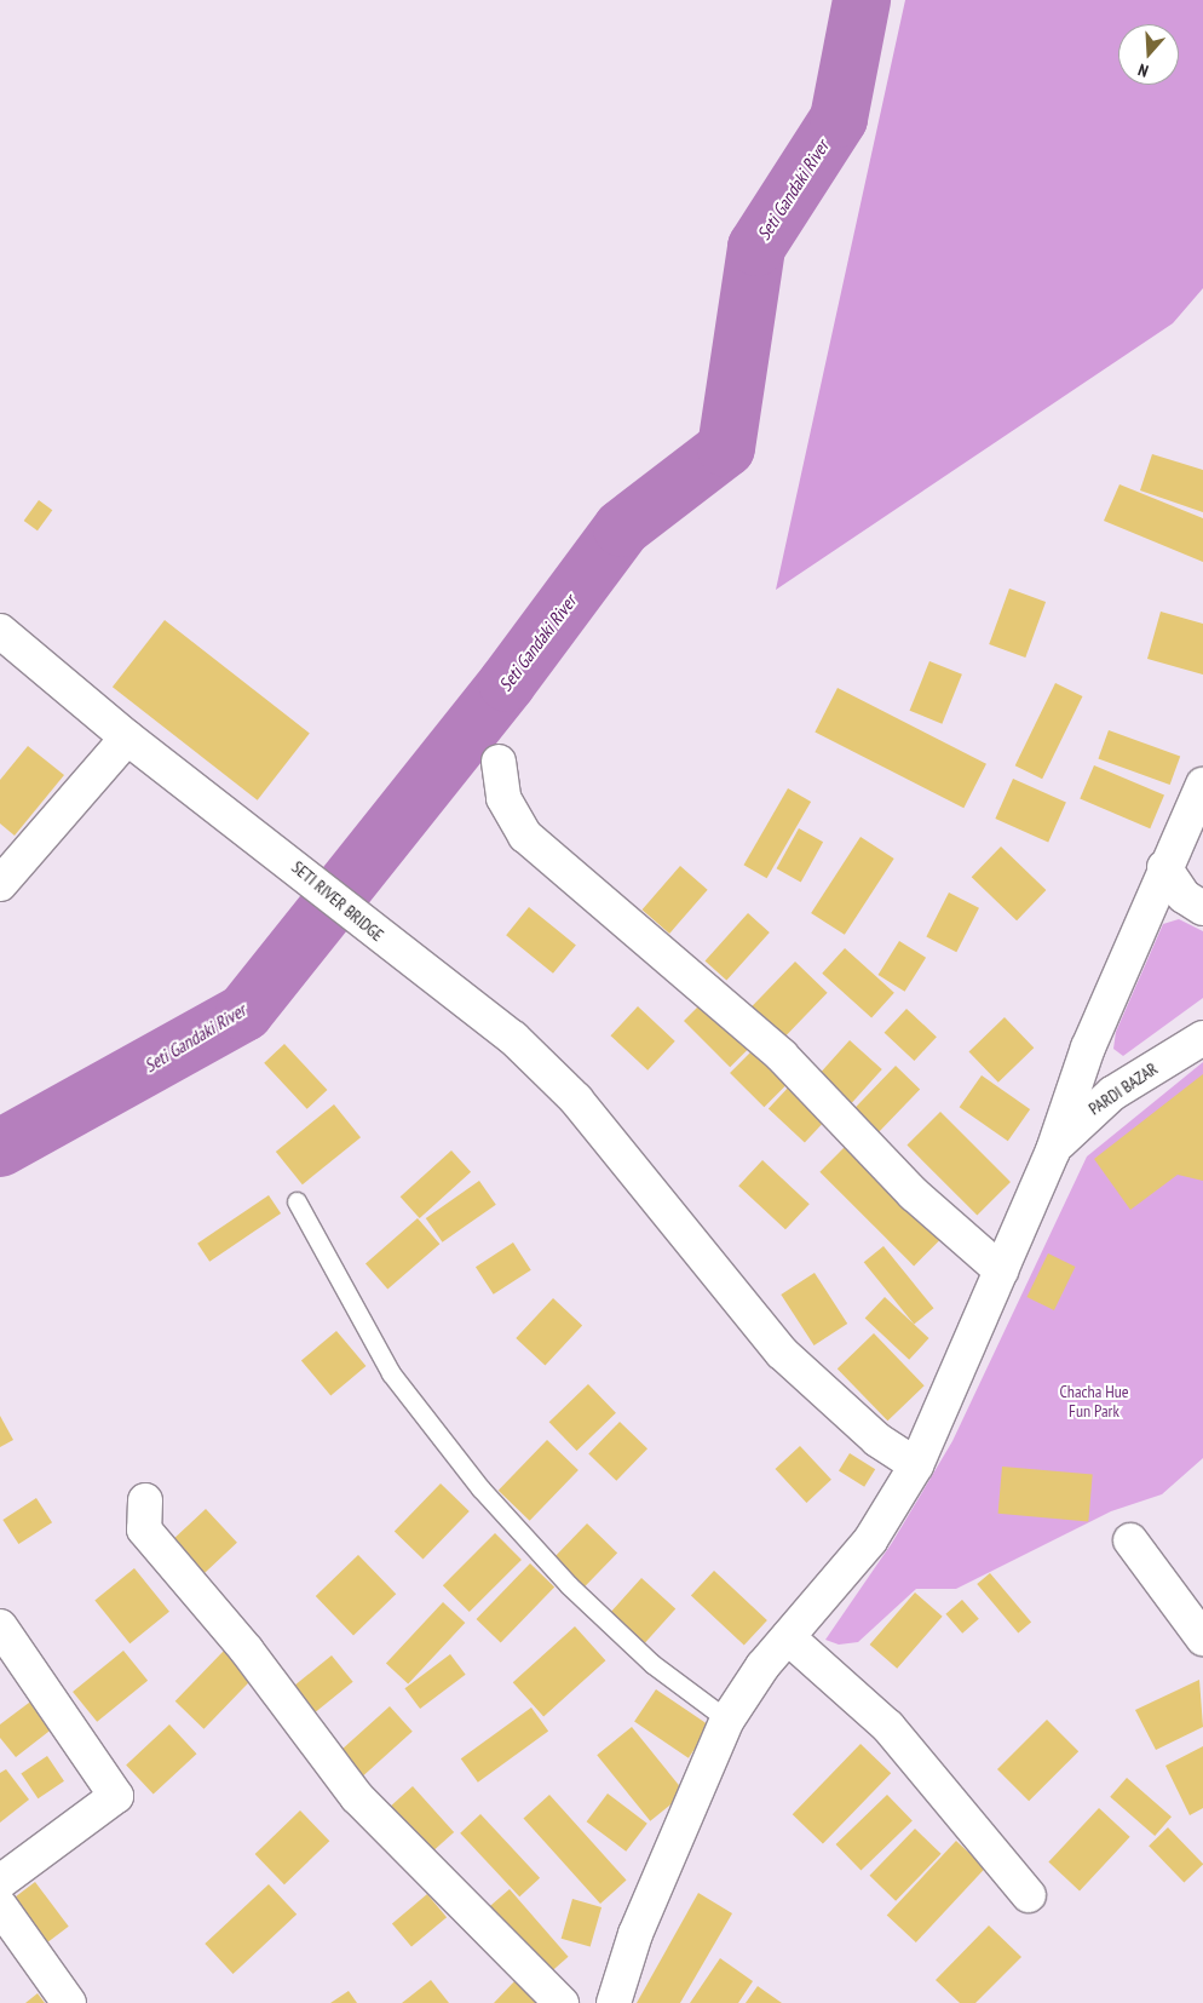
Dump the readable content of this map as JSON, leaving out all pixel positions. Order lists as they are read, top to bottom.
{
  "streets": {
    "street": ["SETI RIVER BRIDGE", "PARDI BAZAR"]
  },
  "water": ["Seti Gandaki River"],
  "parks": ["Chacha Hue Fun Park"],
  "north": "bottom"
}
